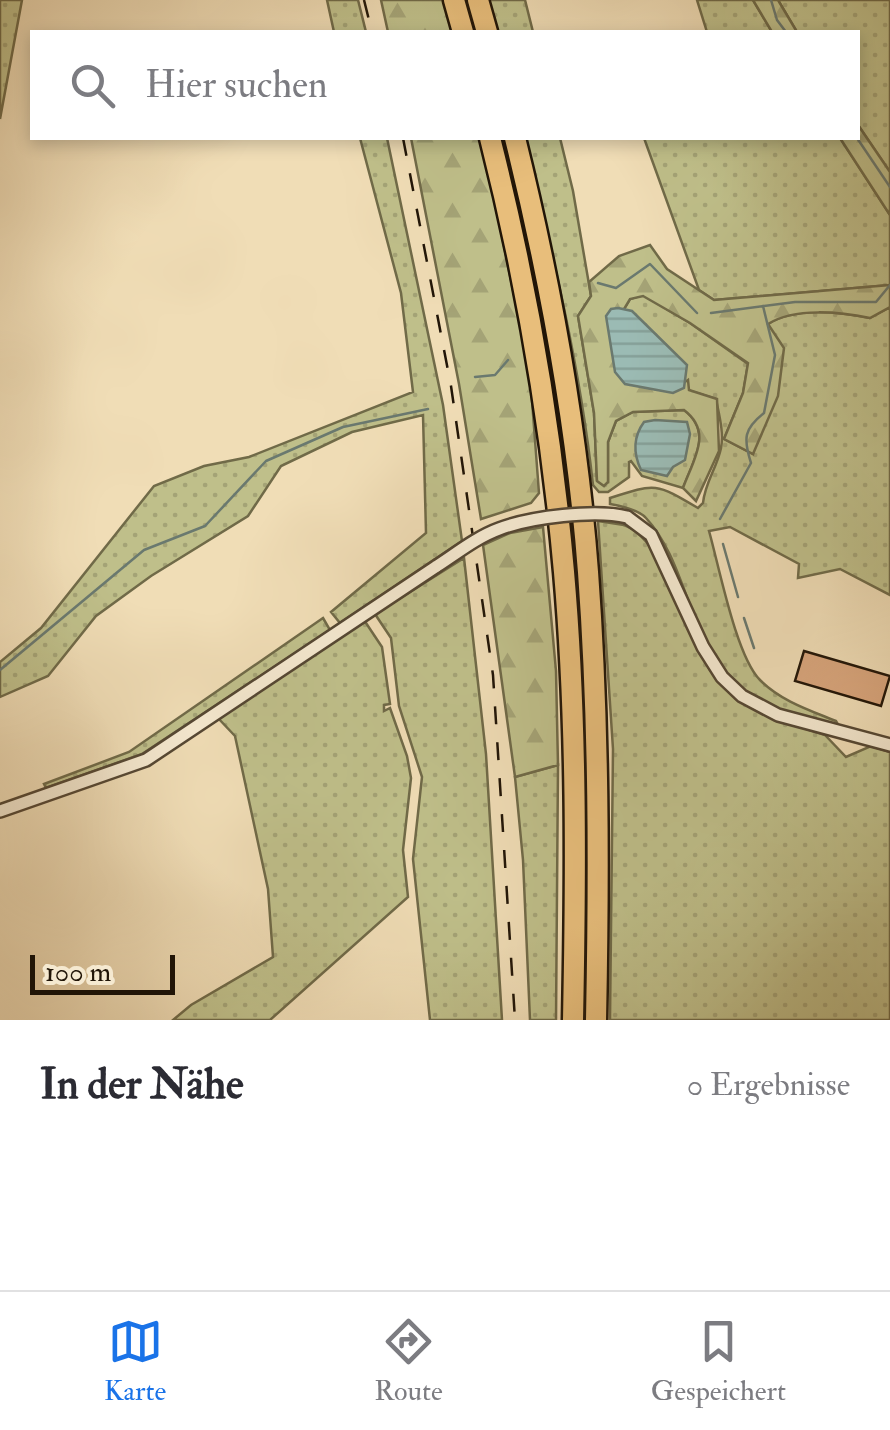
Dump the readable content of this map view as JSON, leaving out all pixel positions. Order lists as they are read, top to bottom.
{
  "scale_bar": "100 m",
  "page": {
    "search": "Hier suchen",
    "scale": "100 m",
    "heading": ["In der Nähe", "0 Ergebnisse"],
    "nav": ["Karte", "Route", "Gespeichert"]
  }
}
